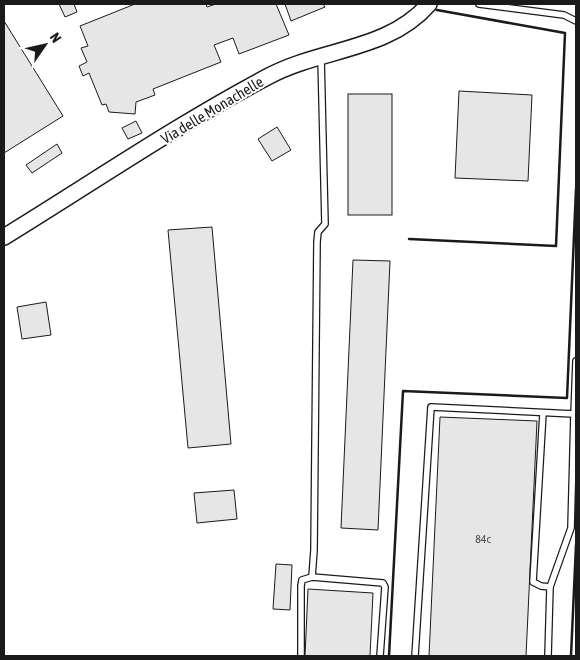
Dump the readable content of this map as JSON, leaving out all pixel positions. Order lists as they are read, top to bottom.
{
  "streets": {
    "street": ["Via delle Monachelle"]
  },
  "house_numbers": ["84c"],
  "north": "top right"
}
